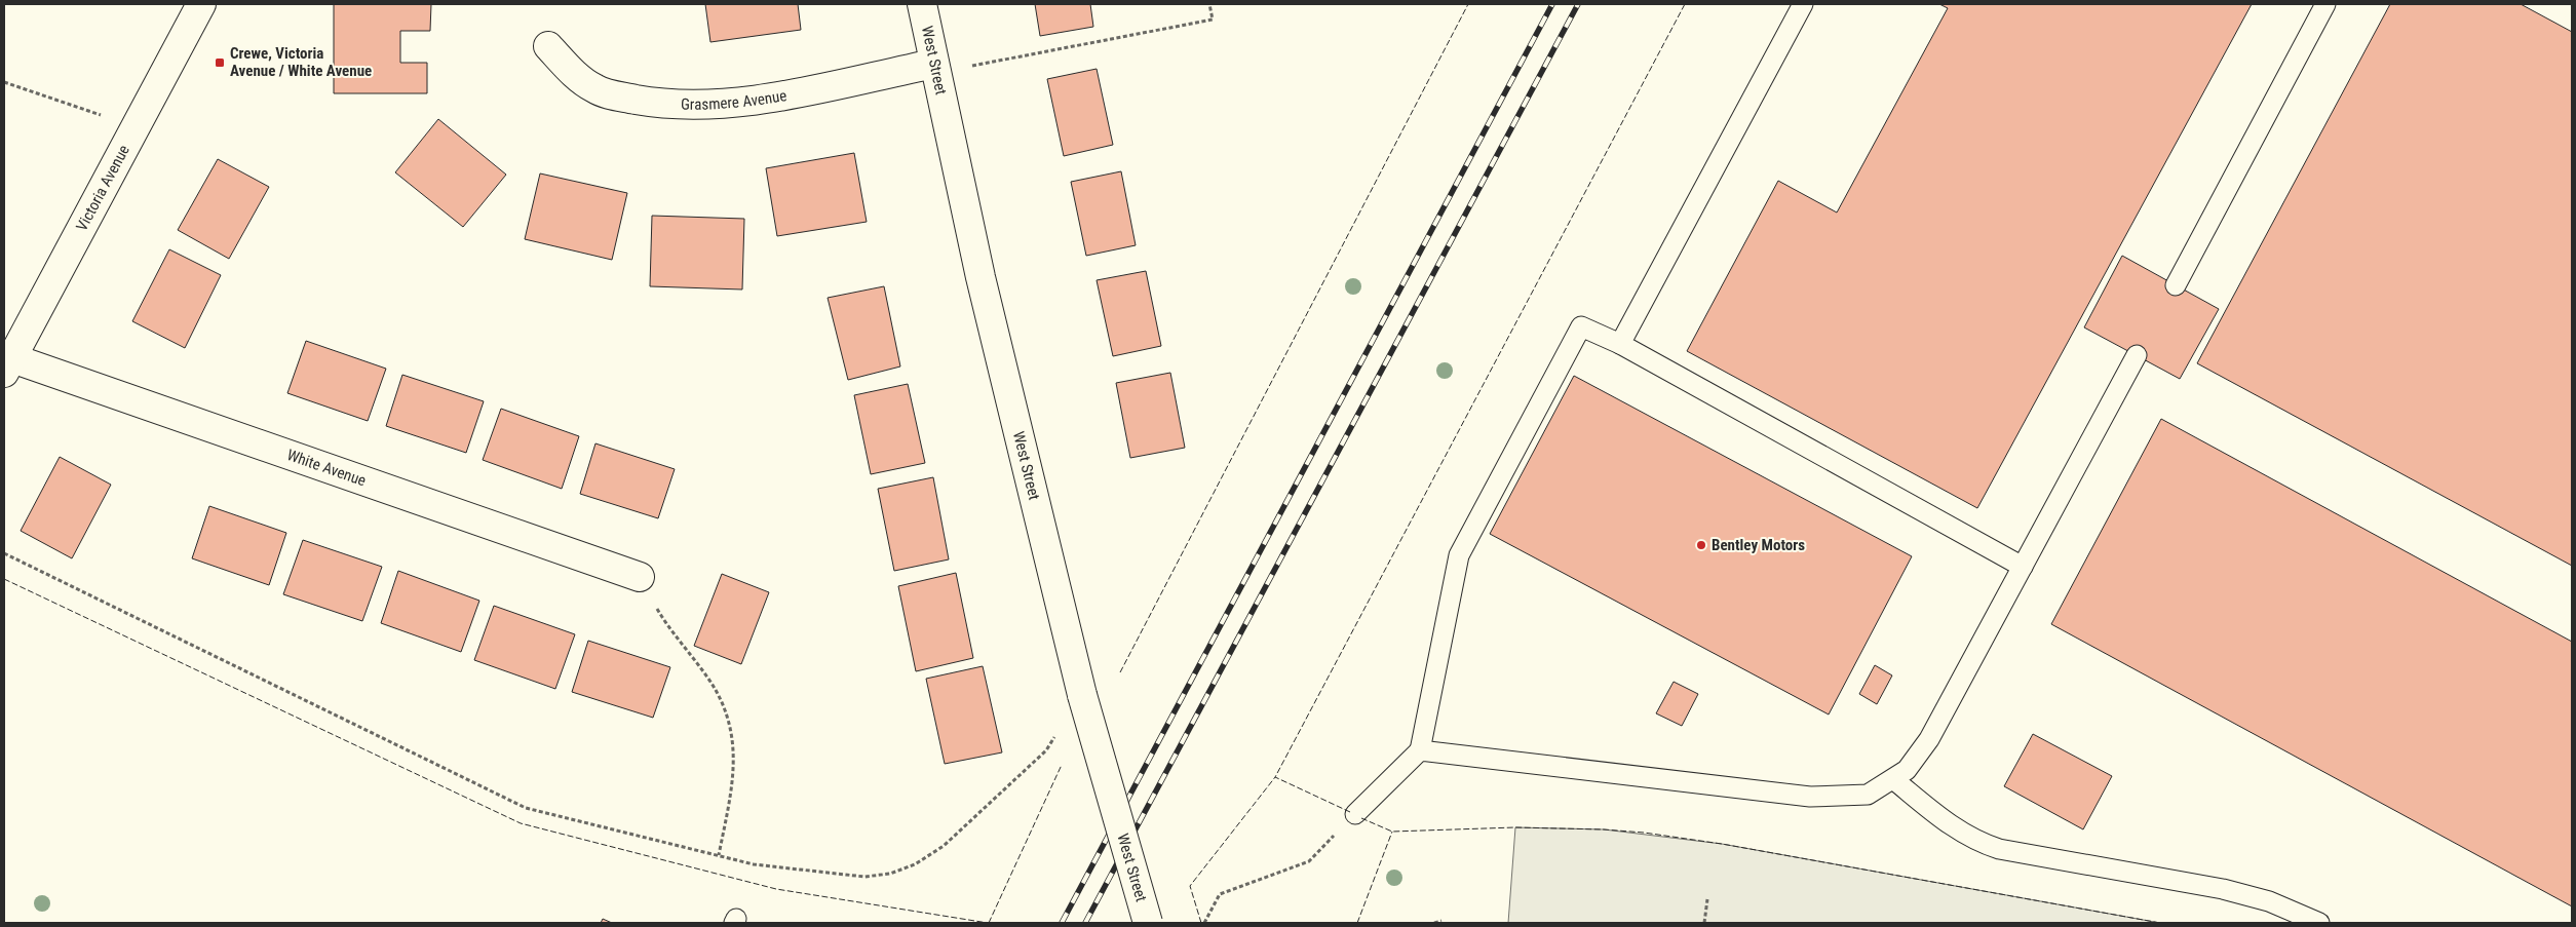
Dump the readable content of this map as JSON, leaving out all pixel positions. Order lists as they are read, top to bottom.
{
  "streets": {
    "street": [
      "West Street",
      "Grasmere Avenue",
      "Victoria Avenue",
      "White Avenue"
    ]
  },
  "crossings": [
    ["West Street", "Grasmere Avenue"],
    ["Victoria Avenue", "White Avenue"]
  ],
  "places": {
    "transit": ["Crewe, Victoria Avenue / White Avenue"],
    "other": ["Bentley Motors"]
  }
}
